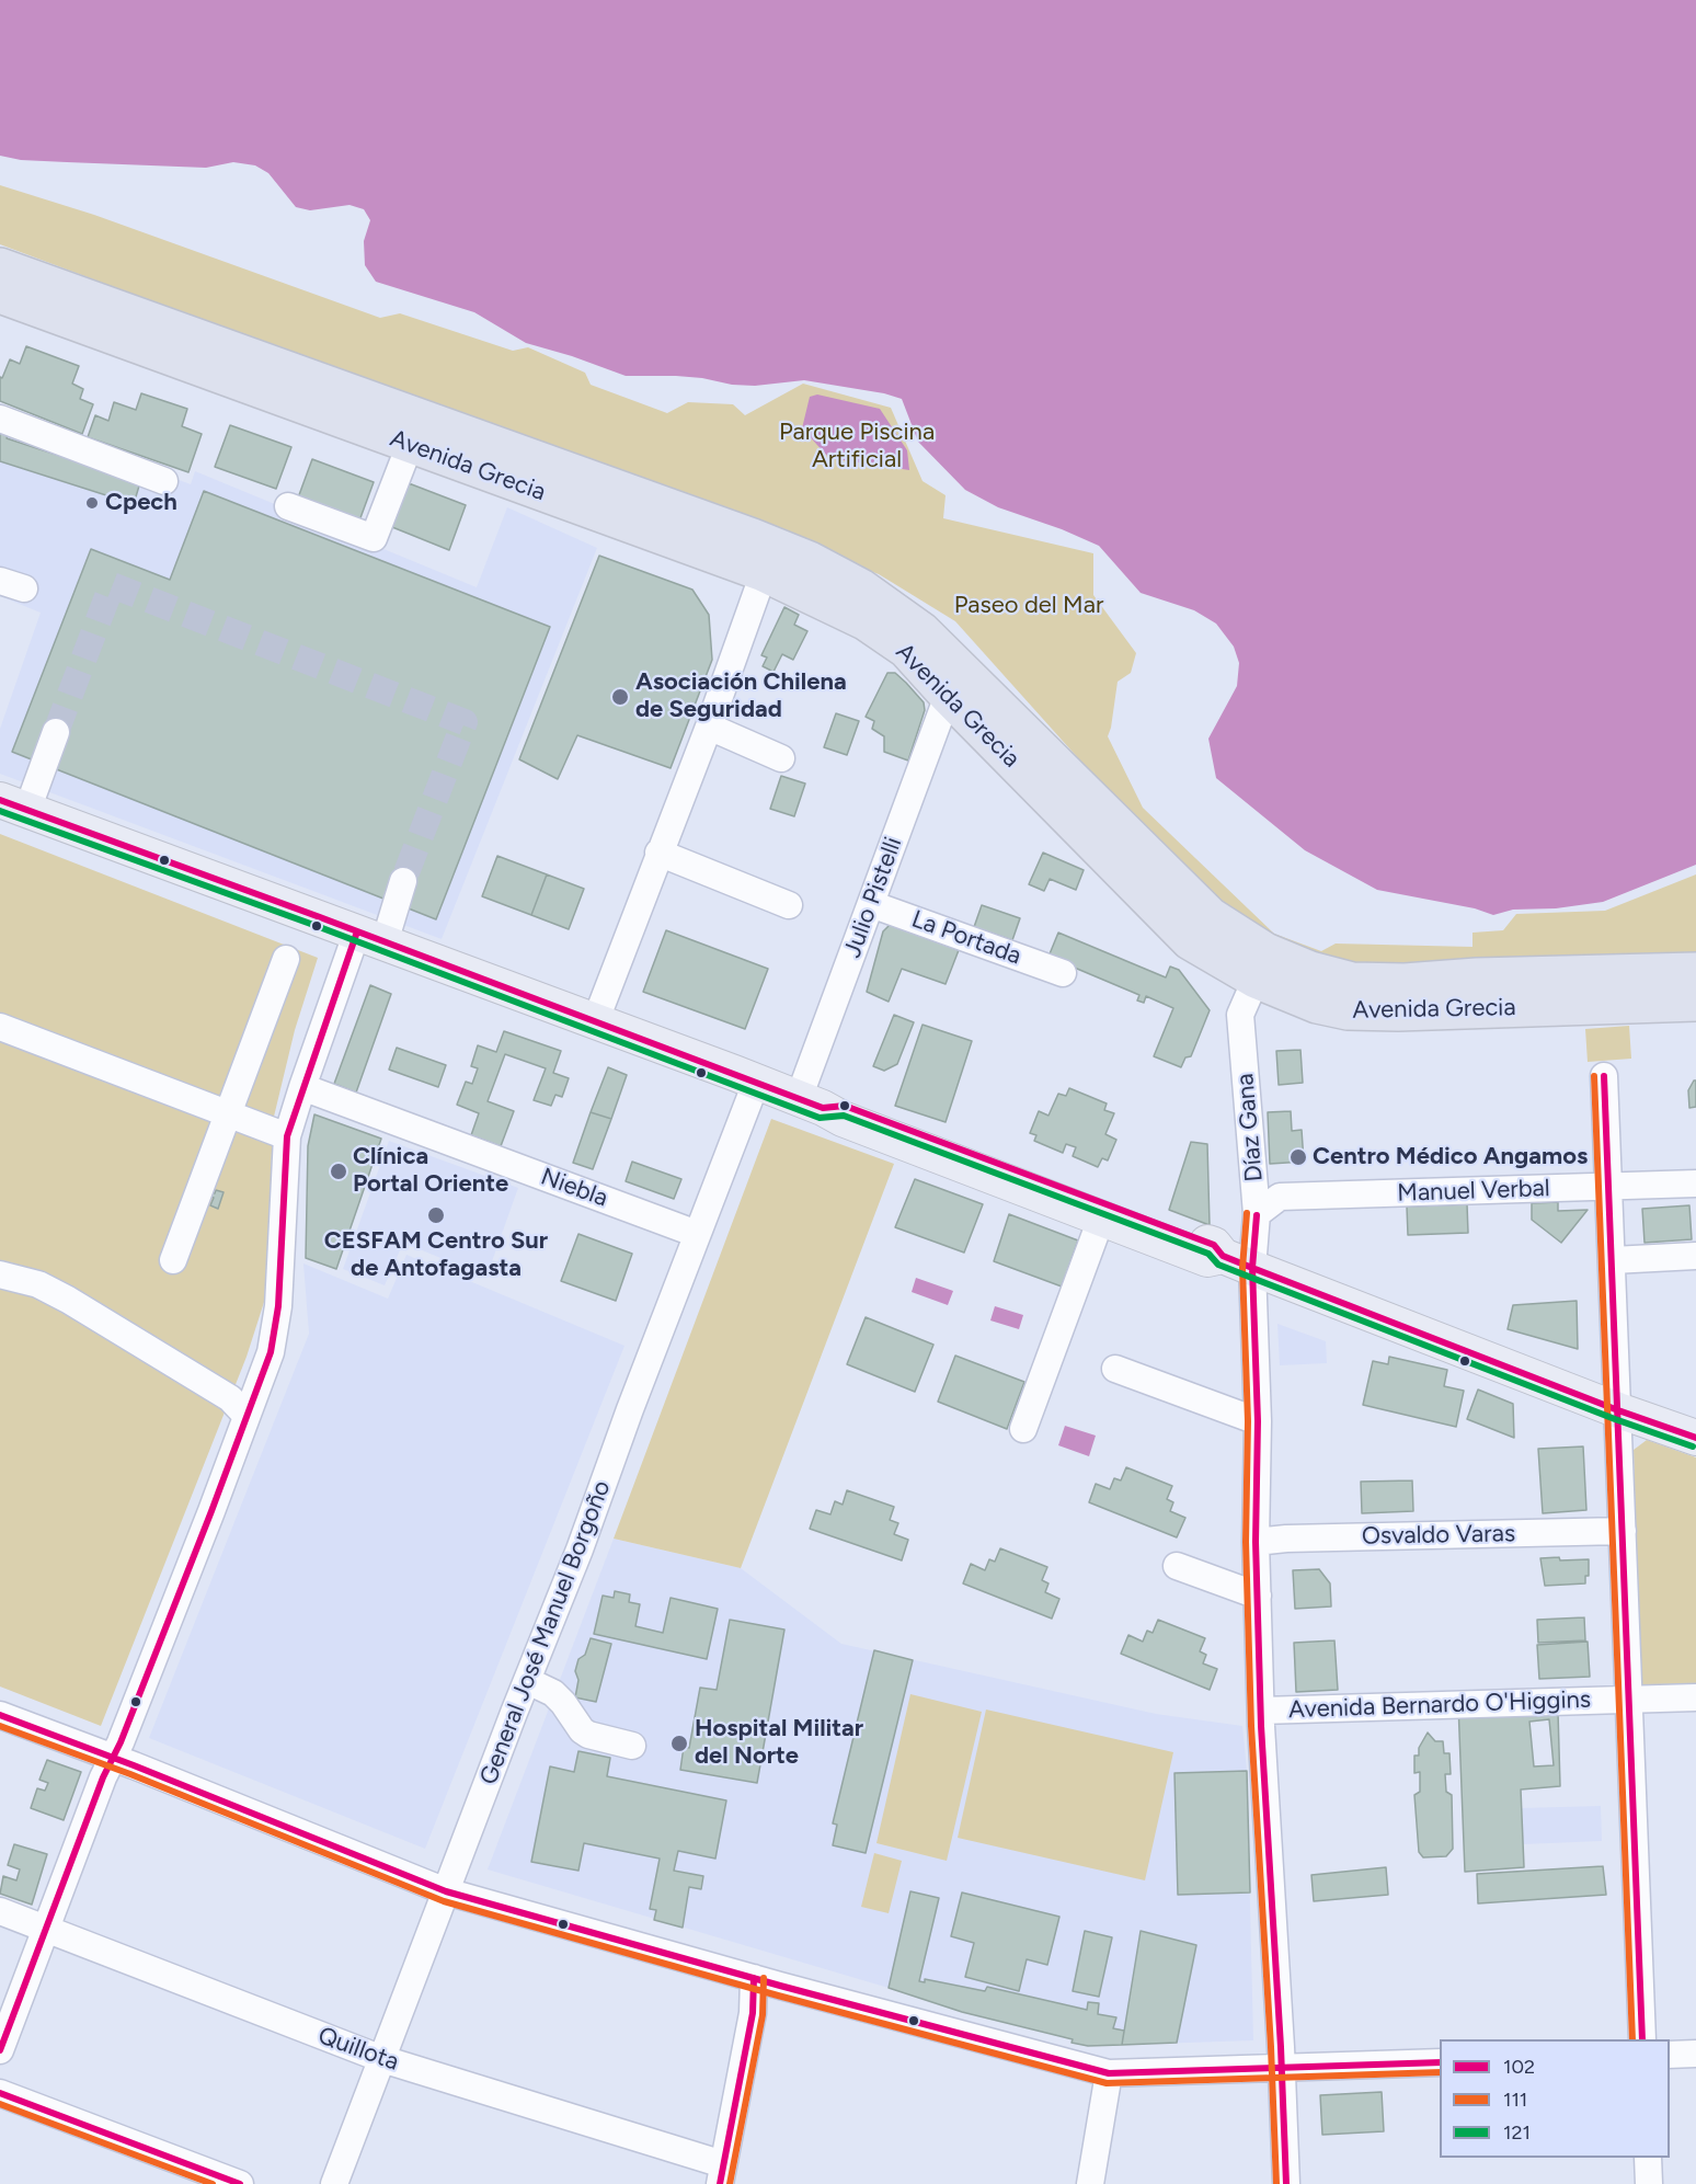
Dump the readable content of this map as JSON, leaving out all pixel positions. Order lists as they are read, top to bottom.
{
  "streets": {
    "highway": ["Avenida Grecia"],
    "street": [
      "Julio Pistelli",
      "La Portada",
      "Díaz Gana",
      "Niebla",
      "Manuel Verbal",
      "Osvaldo Varas",
      "General José Manuel Borgoño",
      "Avenida Bernardo O'Higgins",
      "Quillota"
    ]
  },
  "crossings": [
    ["Avenida Grecia", "Julio Pistelli"],
    ["Avenida Grecia", "Díaz Gana"],
    ["Julio Pistelli", "La Portada"],
    ["Díaz Gana", "Manuel Verbal"],
    ["Díaz Gana", "Osvaldo Varas"],
    ["Díaz Gana", "Avenida Bernardo O'Higgins"],
    ["Niebla", "General José Manuel Borgoño"],
    ["General José Manuel Borgoño", "Quillota"]
  ],
  "parks": ["Parque Piscina Artificial", "Paseo del Mar"],
  "places": [
    "Cpech",
    "Asociación Chilena de Seguridad",
    "Centro Médico Angamos",
    "Clínica Portal Oriente",
    "CESFAM Centro Sur de Antofagasta",
    "Hospital Militar del Norte"
  ],
  "lines": ["transit line 102", "transit line 121", "transit line 111"],
  "legend": ["102", "111", "121"]
}
